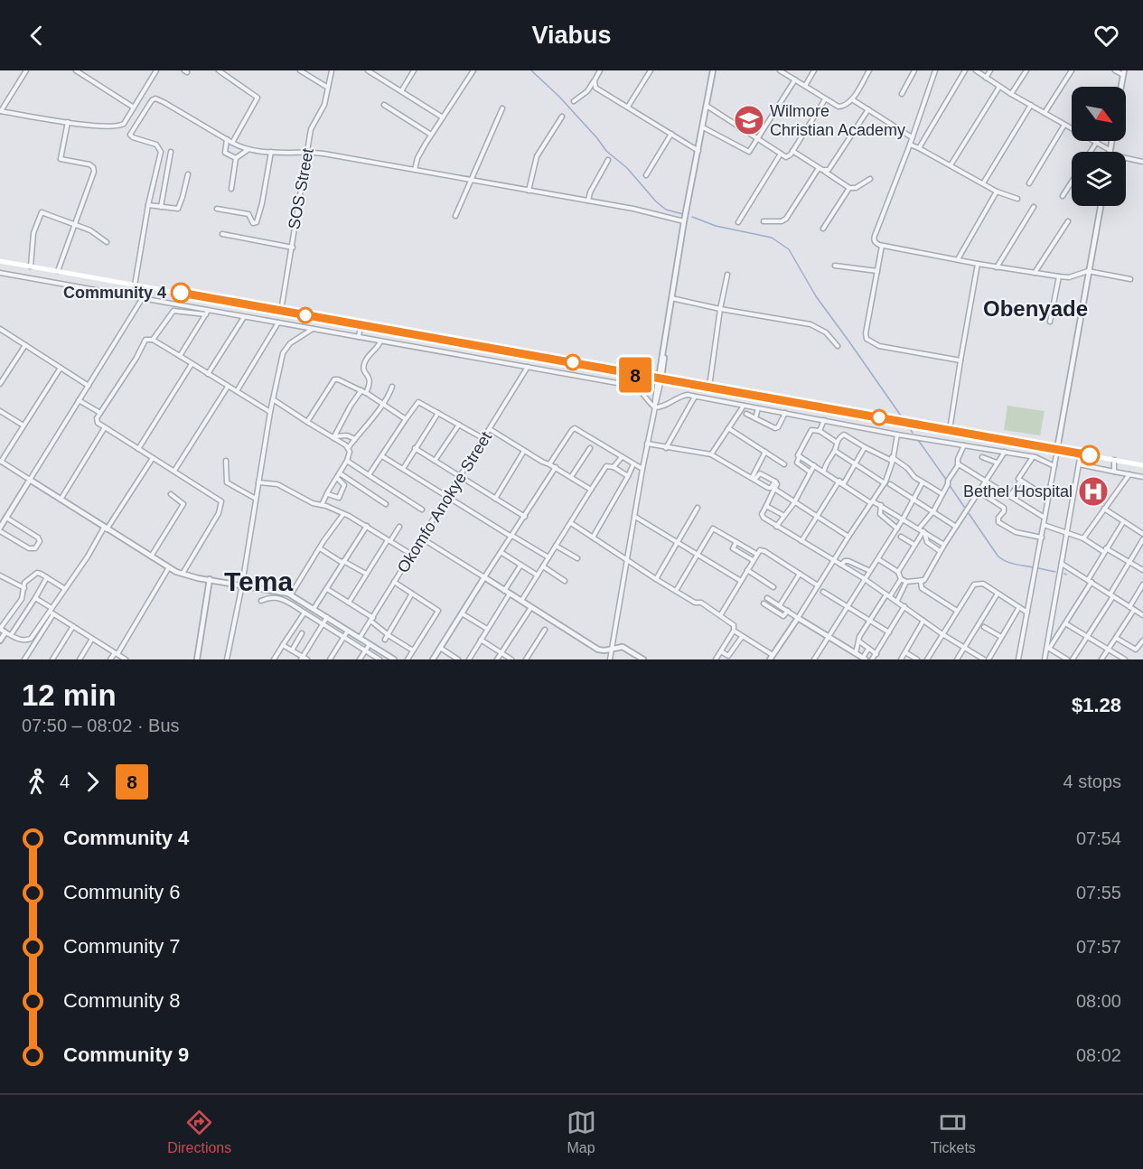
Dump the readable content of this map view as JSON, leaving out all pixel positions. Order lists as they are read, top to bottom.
{
  "streets": {
    "street": ["SOS Street", "Okomfo Anokye Street"]
  },
  "districts": ["Obenyade", "Tema"],
  "places": {
    "school or university": ["Wilmore Christian Academy"],
    "other": ["Community 4"],
    "hospital": ["Bethel Hospital"]
  },
  "lines": ["bus line 8"],
  "north": "bottom right",
  "page": {
    "header": "Viabus",
    "on_map": "8",
    "heading": ["12 min", "07:50 – 08:02 · Bus", "$1.28"],
    "legs": ["4", "8", "4 stops"],
    "list": [
      {
        "name": "Community 4",
        "value": "07:54"
      },
      {
        "name": "Community 6",
        "value": "07:55"
      },
      {
        "name": "Community 7",
        "value": "07:57"
      },
      {
        "name": "Community 8",
        "value": "08:00"
      },
      {
        "name": "Community 9",
        "value": "08:02"
      }
    ],
    "tabs": ["Directions", "Map", "Tickets"]
  }
}
